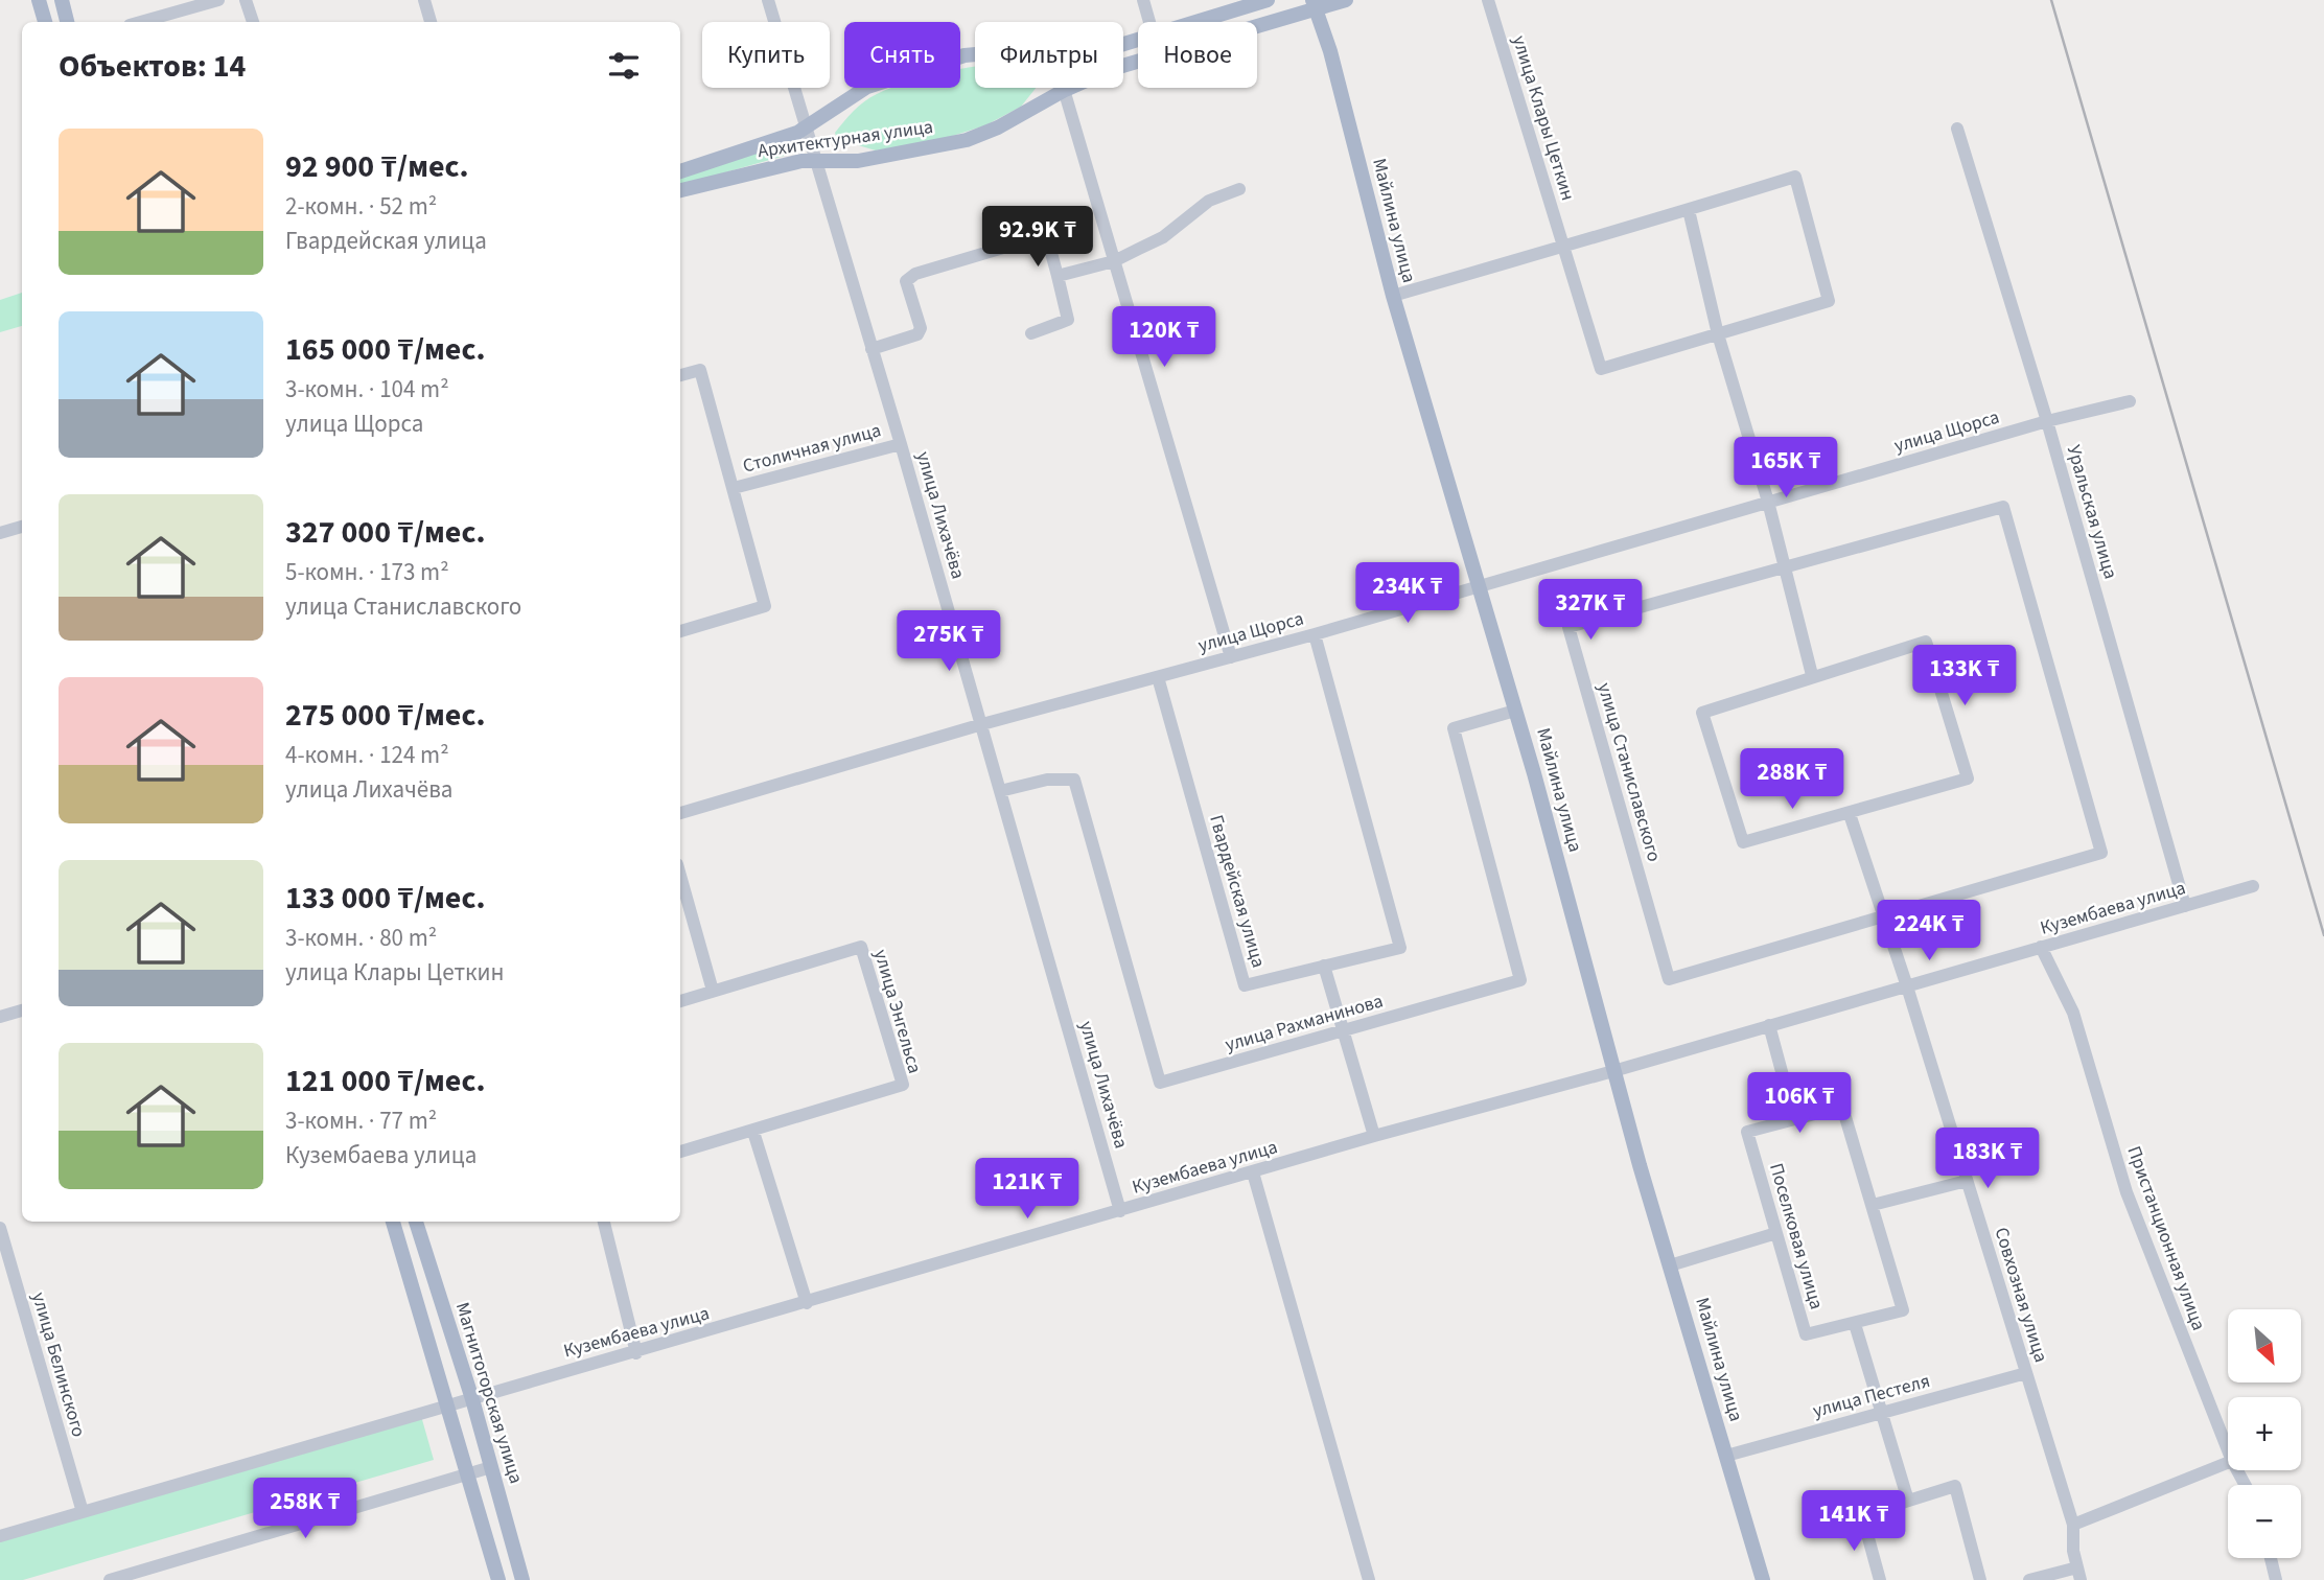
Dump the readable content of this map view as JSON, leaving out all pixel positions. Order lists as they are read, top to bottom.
{
  "streets": {
    "main road": ["Архитектурная улица", "Майлина улица", "Магнитогорская улица"],
    "street": [
      "улица Клары Цеткин",
      "улица Щорса",
      "Столичная улица",
      "Уральская улица",
      "улица Лихачёва",
      "улица Станиславского",
      "Гвардейская улица",
      "Кузембаева улица",
      "улица Энгельса",
      "улица Рахманинова",
      "Поселковая улица",
      "Пристанционная улица",
      "Совхозная улица",
      "улица Белинского",
      "улица Пестеля"
    ]
  },
  "crossings": [
    ["улица Клары Цеткин", "Майлина улица"],
    ["Архитектурная улица", "Майлина улица"],
    ["Архитектурная улица", "улица Лихачёва"],
    ["Майлина улица", "улица Щорса"],
    ["Майлина улица", "Кузембаева улица"],
    ["Майлина улица", "улица Рахманинова"],
    ["Майлина улица", "улица Пестеля"],
    ["улица Щорса", "Уральская улица"],
    ["улица Щорса", "улица Лихачёва"],
    ["улица Щорса", "Гвардейская улица"],
    ["Столичная улица", "улица Лихачёва"],
    ["Уральская улица", "Кузембаева улица"],
    ["улица Лихачёва", "Кузембаева улица"],
    ["улица Лихачёва", "улица Рахманинова"],
    ["улица Станиславского", "Совхозная улица"],
    ["Кузембаева улица", "Пристанционная улица"],
    ["Кузембаева улица", "Совхозная улица"],
    ["Кузембаева улица", "улица Белинского"],
    ["Кузембаева улица", "Магнитогорская улица"],
    ["Совхозная улица", "улица Пестеля"]
  ],
  "north": "bottom right",
  "page": {
    "chip": [
      "Купить",
      "Снять",
      "Фильтры",
      "Новое"
    ],
    "heading": "Объектов: 14",
    "list": [
      {
        "name": "92 900 ₸/мес.",
        "note": "2-комн. · 52 m² · Гвардейская улица"
      },
      {
        "name": "165 000 ₸/мес.",
        "note": "3-комн. · 104 m² · улица Щорса"
      },
      {
        "name": "327 000 ₸/мес.",
        "note": "5-комн. · 173 m² · улица Станиславского"
      },
      {
        "name": "275 000 ₸/мес.",
        "note": "4-комн. · 124 m² · улица Лихачёва"
      },
      {
        "name": "133 000 ₸/мес.",
        "note": "3-комн. · 80 m² · улица Клары Цеткин"
      },
      {
        "name": "121 000 ₸/мес.",
        "note": "3-комн. · 77 m² · Кузембаева улица"
      }
    ],
    "price": [
      "92.9K ₸",
      "120K ₸",
      "165K ₸",
      "234K ₸",
      "327K ₸",
      "275K ₸",
      "133K ₸",
      "288K ₸",
      "224K ₸",
      "106K ₸",
      "183K ₸",
      "121K ₸",
      "258K ₸",
      "141K ₸"
    ],
    "map_buttons": ["+", "−"]
  }
}
